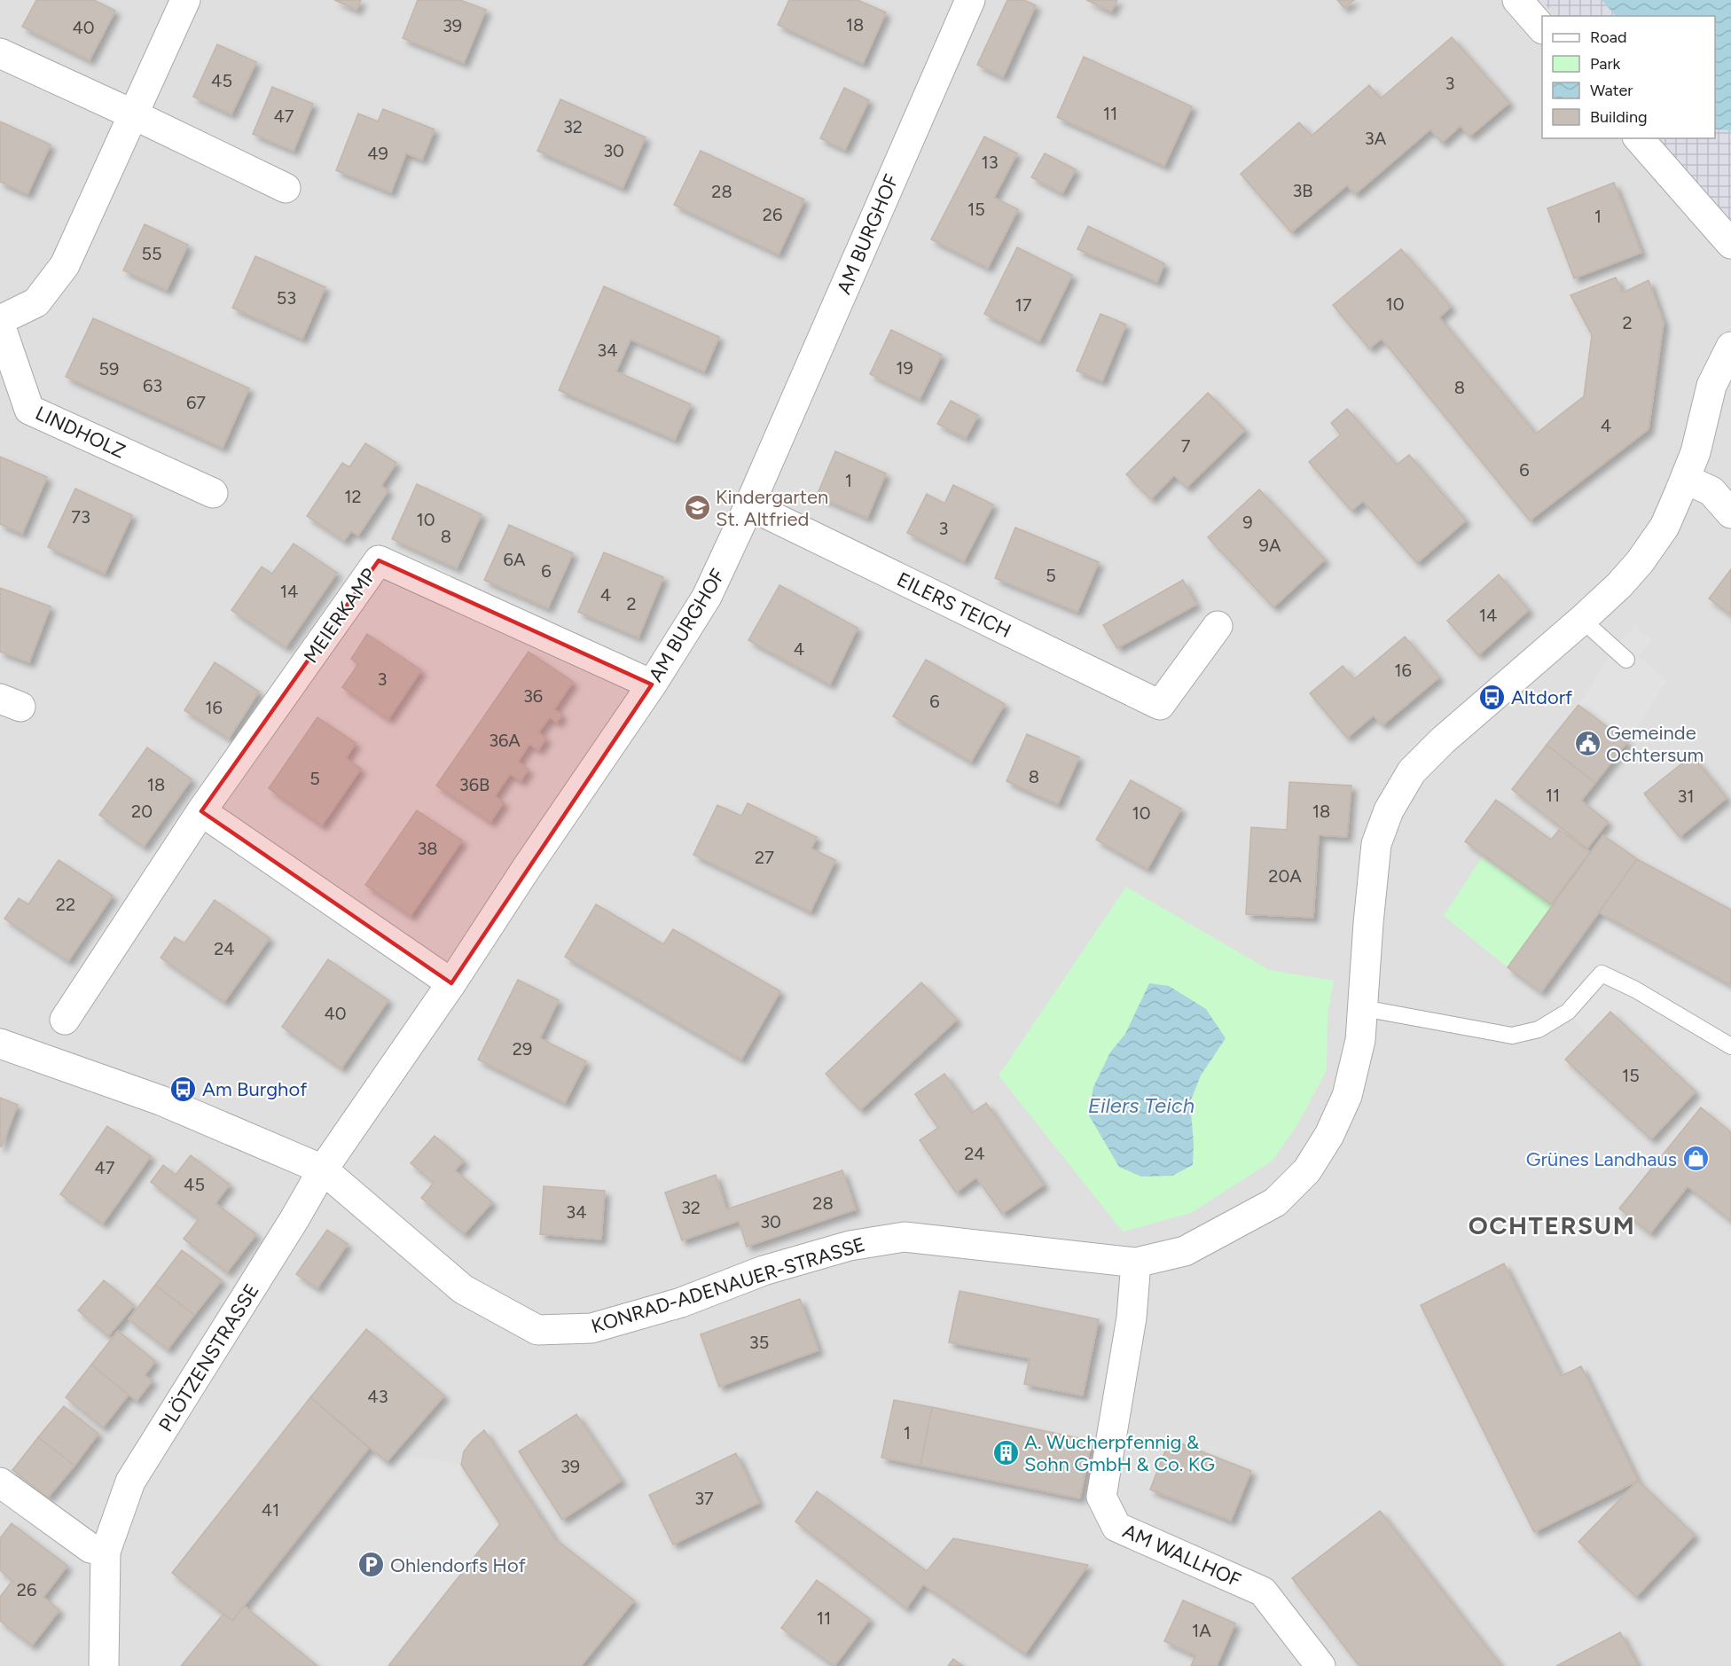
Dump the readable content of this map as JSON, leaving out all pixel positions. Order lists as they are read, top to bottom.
{
  "streets": {
    "street": [
      "AM BURGHOF",
      "LINDHOLZ",
      "EILERS TEICH",
      "MEIERKAMP",
      "KONRAD-ADENAUER-STRASSE",
      "PLÖTZENSTRASSE",
      "AM WALLHOF"
    ]
  },
  "crossings": [
    ["AM BURGHOF", "EILERS TEICH"],
    ["AM BURGHOF", "MEIERKAMP"],
    ["AM BURGHOF", "KONRAD-ADENAUER-STRASSE"],
    ["AM BURGHOF", "PLÖTZENSTRASSE"],
    ["KONRAD-ADENAUER-STRASSE", "PLÖTZENSTRASSE"],
    ["KONRAD-ADENAUER-STRASSE", "AM WALLHOF"]
  ],
  "districts": ["OCHTERSUM"],
  "water": ["Eilers Teich"],
  "places": {
    "school or university": ["Kindergarten St. Altfried"],
    "bus stop": ["Altdorf", "Am Burghof"],
    "public building": ["Gemeinde Ochtersum"],
    "shop": ["Grünes Landhaus"],
    "building": ["A. Wucherpfennig & Sohn GmbH & Co. KG"],
    "parking": ["Ohlendorfs Hof"]
  },
  "house_numbers": [
    "18",
    "39",
    "40",
    "45",
    "3",
    "11",
    "47",
    "32",
    "3A",
    "30",
    "49",
    "13",
    "3B",
    "28",
    "15",
    "26",
    "1",
    "55",
    "53",
    "10",
    "17",
    "2",
    "34",
    "19",
    "59",
    "63",
    "8",
    "67",
    "4",
    "7",
    "6",
    "1",
    "12",
    "73",
    "10",
    "9",
    "3",
    "8",
    "9A",
    "6A",
    "6",
    "5",
    "14",
    "4",
    "2",
    "14",
    "4",
    "16",
    "3",
    "36",
    "6",
    "16",
    "36A",
    "8",
    "5",
    "18",
    "36B",
    "11",
    "31",
    "20",
    "18",
    "10",
    "38",
    "27",
    "20A",
    "22",
    "24",
    "40",
    "29",
    "15",
    "24",
    "47",
    "45",
    "28",
    "32",
    "34",
    "30",
    "35",
    "43",
    "1",
    "39",
    "37",
    "41",
    "26",
    "11",
    "1A"
  ],
  "legend": [
    "Road",
    "Park",
    "Water",
    "Building"
  ]
}
